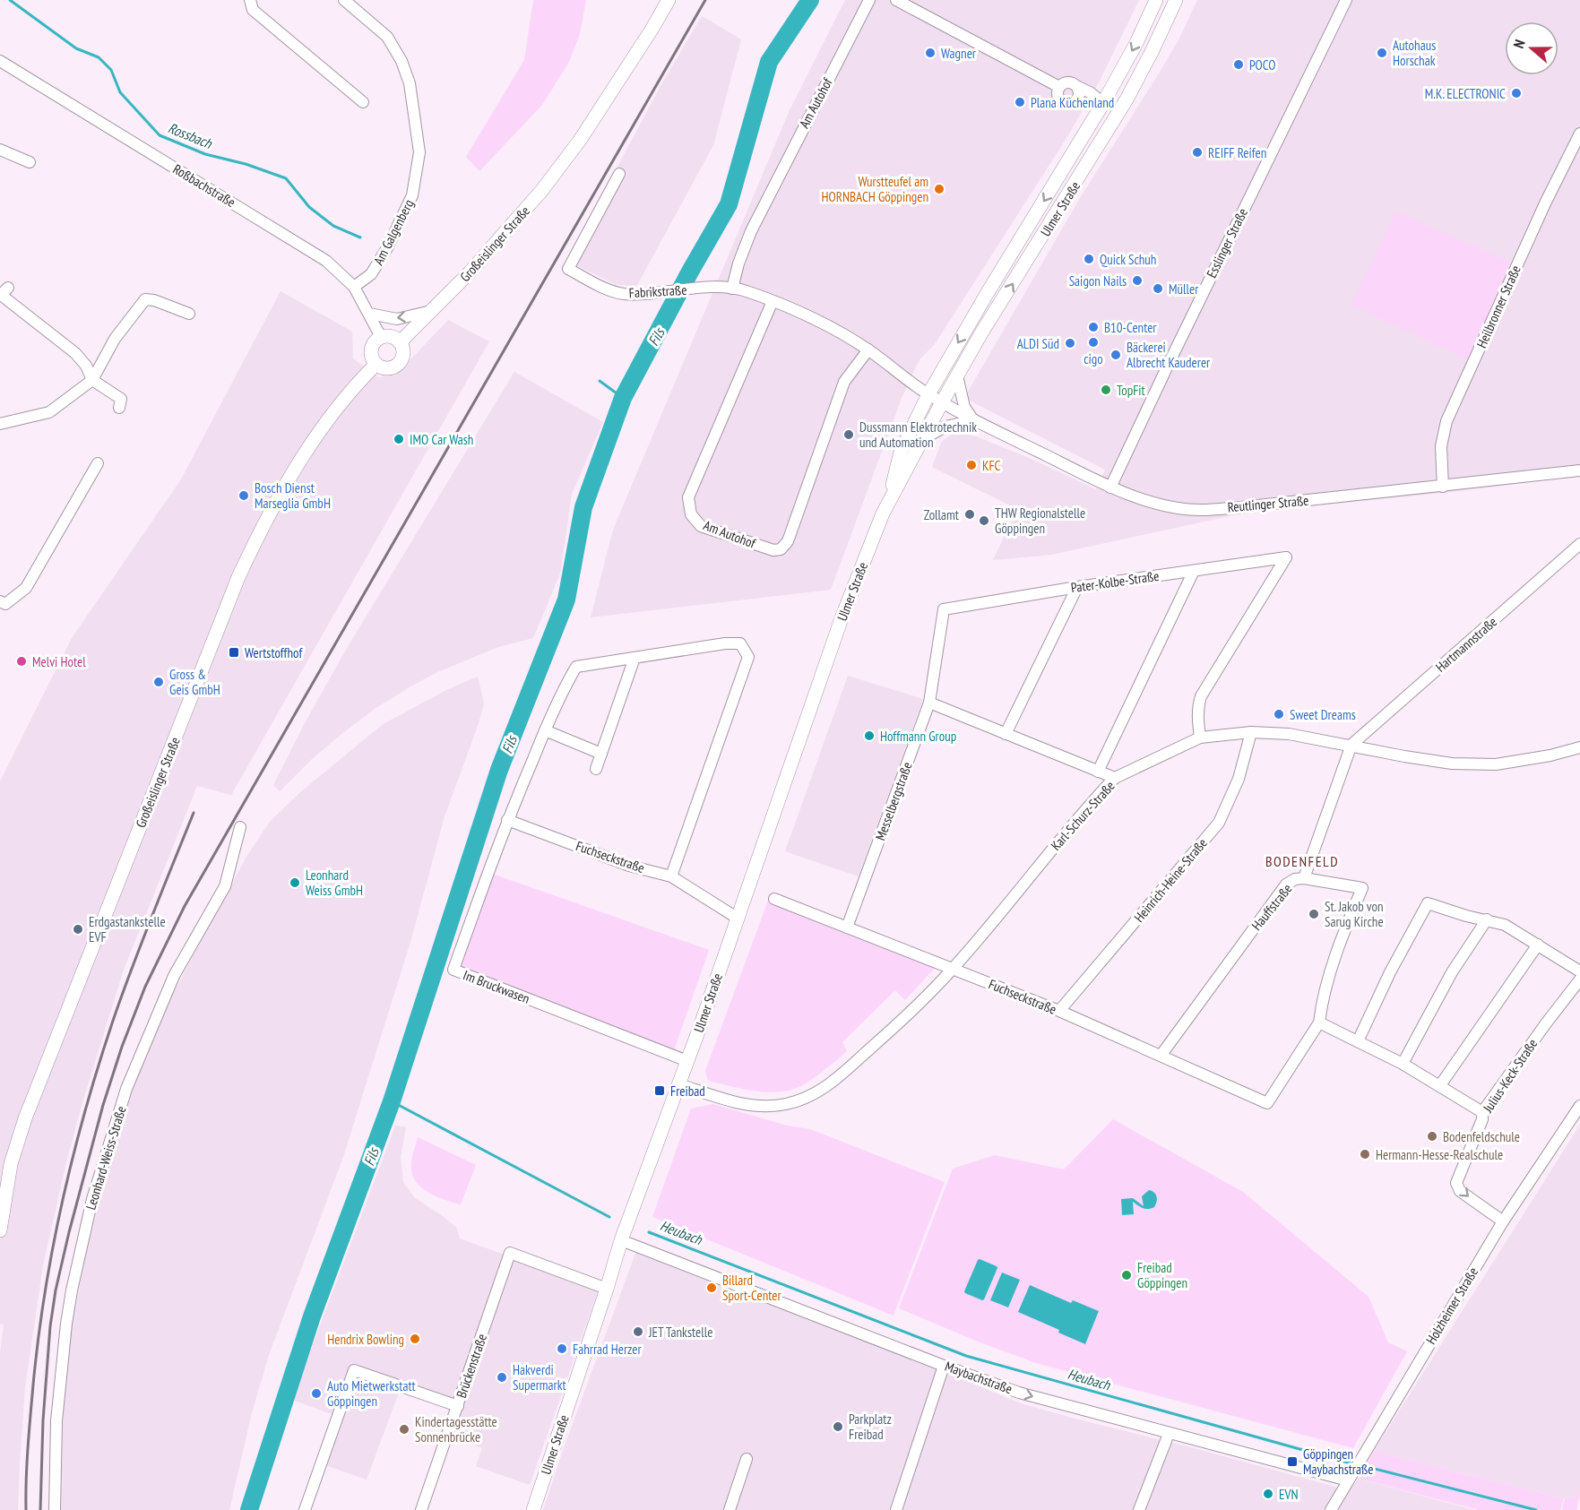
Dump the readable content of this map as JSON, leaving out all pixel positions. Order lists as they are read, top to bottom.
{
  "streets": {
    "main road": ["Ulmer Straße", "Großeislinger Straße"],
    "street": [
      "Am Autohof",
      "Roßbachstraße",
      "Am Galgenberg",
      "Esslinger Straße",
      "Fabrikstraße",
      "Heilbronner Straße",
      "Reutlinger Straße",
      "Pater-Kolbe-Straße",
      "Hartmannstraße",
      "Messelbergstraße",
      "Karl-Schurz-Straße",
      "Fuchseckstraße",
      "Heinrich-Heine-Straße",
      "Hauffstraße",
      "Im Bruckwasen",
      "Julius-Keck-Straße",
      "Leonhard-Weiss-Straße",
      "Holzheimer Straße",
      "Brückenstraße",
      "Maybachstraße"
    ]
  },
  "crossings": [
    ["Am Autohof", "Fabrikstraße"],
    ["Roßbachstraße", "Am Galgenberg"],
    ["Roßbachstraße", "Großeislinger Straße"],
    ["Ulmer Straße", "Reutlinger Straße"],
    ["Ulmer Straße", "Karl-Schurz-Straße"],
    ["Ulmer Straße", "Fuchseckstraße"],
    ["Ulmer Straße", "Im Bruckwasen"],
    ["Ulmer Straße", "Brückenstraße"],
    ["Ulmer Straße", "Maybachstraße"],
    ["Esslinger Straße", "Reutlinger Straße"],
    ["Heilbronner Straße", "Reutlinger Straße"],
    ["Pater-Kolbe-Straße", "Messelbergstraße"],
    ["Pater-Kolbe-Straße", "Karl-Schurz-Straße"],
    ["Hartmannstraße", "Karl-Schurz-Straße"],
    ["Hartmannstraße", "Hauffstraße"],
    ["Messelbergstraße", "Fuchseckstraße"],
    ["Karl-Schurz-Straße", "Fuchseckstraße"],
    ["Karl-Schurz-Straße", "Heinrich-Heine-Straße"],
    ["Karl-Schurz-Straße", "Hauffstraße"],
    ["Fuchseckstraße", "Heinrich-Heine-Straße"],
    ["Fuchseckstraße", "Hauffstraße"],
    ["Fuchseckstraße", "Im Bruckwasen"],
    ["Julius-Keck-Straße", "Holzheimer Straße"],
    ["Holzheimer Straße", "Maybachstraße"]
  ],
  "one_way": ["Julius-Keck-Straße"],
  "districts": ["BODENFELD"],
  "water": ["Rossbach", "Fils", "Heubach"],
  "places": {
    "other": [
      "Wagner",
      "Autohaus Horschak",
      "POCO",
      "M.K. ELECTRONIC",
      "Plana Küchenland",
      "REIFF Reifen",
      "Wurstteufel am HORNBACH Göppingen",
      "Quick Schuh",
      "Saigon Nails",
      "Müller",
      "B10-Center",
      "cigo",
      "ALDI Süd",
      "Bäckerei Albrecht Kauderer",
      "TopFit",
      "Dussmann Elektrotechnik und Automation",
      "IMO Car Wash",
      "KFC",
      "Bosch Dienst Marseglia GmbH",
      "Zollamt",
      "THW Regionalstelle Göppingen",
      "Melvi Hotel",
      "Gross & Geis GmbH",
      "Sweet Dreams",
      "Hoffmann Group",
      "Leonhard Weiss GmbH",
      "St. Jakob von Sarug Kirche",
      "Erdgastankstelle EVF",
      "Bodenfeldschule",
      "Hermann-Hesse-Realschule",
      "Freibad Göppingen",
      "Billard Sport-Center",
      "JET Tankstelle",
      "Hendrix Bowling",
      "Fahrrad Herzer",
      "Hakverdi Supermarkt",
      "Auto Mietwerkstatt Göppingen",
      "Parkplatz Freibad",
      "Kindertagesstätte Sonnenbrücke",
      "EVN"
    ],
    "transit": ["Wertstoffhof", "Freibad", "Göppingen Maybachstraße"]
  },
  "north": "left"
}
